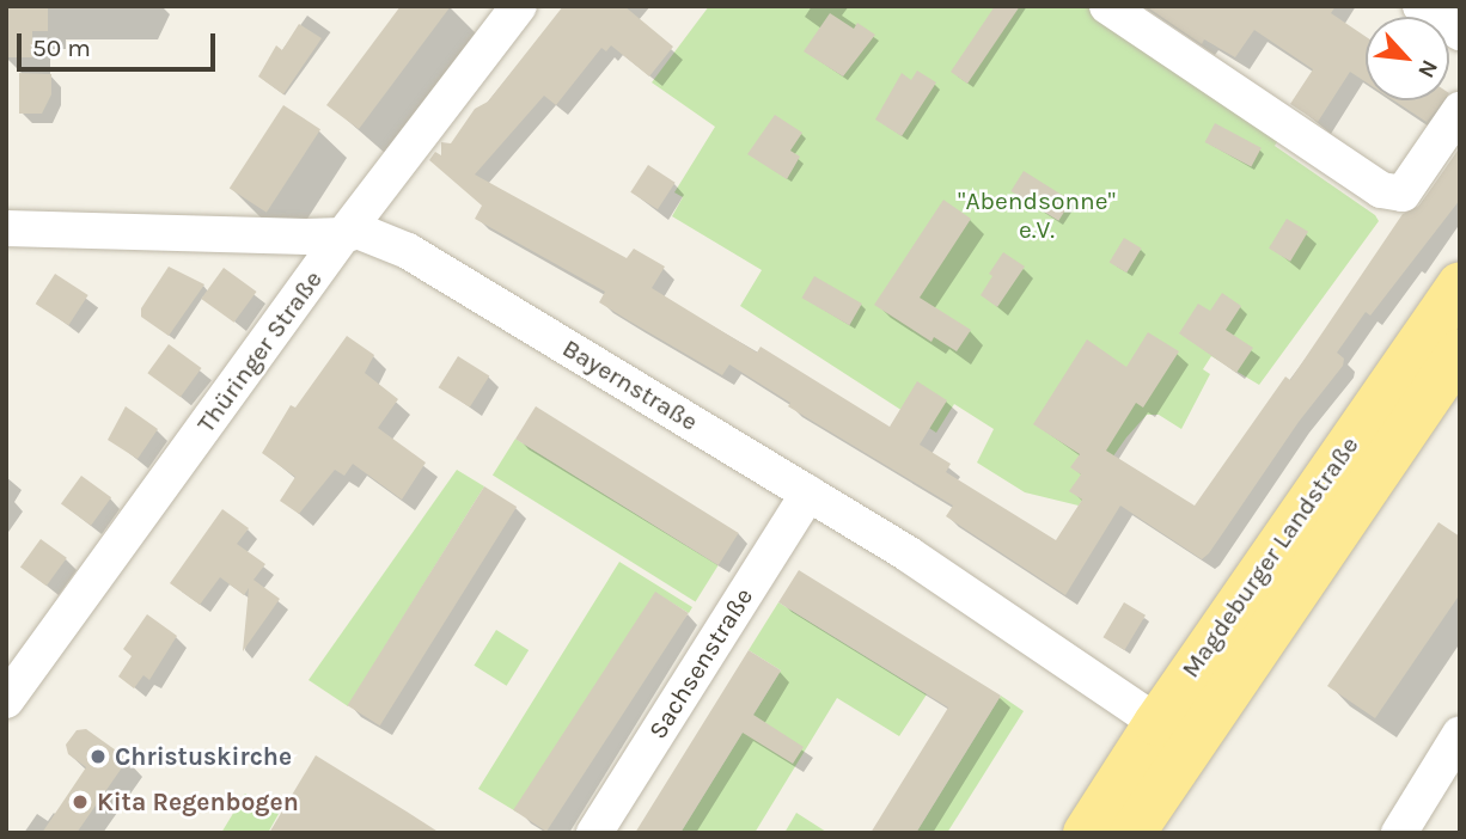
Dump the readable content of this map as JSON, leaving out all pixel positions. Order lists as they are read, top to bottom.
{
  "streets": {
    "main road": ["Magdeburger Landstraße"],
    "street": ["Thüringer Straße", "Bayernstraße", "Sachsenstraße"]
  },
  "crossings": [
    ["Thüringer Straße", "Bayernstraße"],
    ["Bayernstraße", "Magdeburger Landstraße"],
    ["Bayernstraße", "Sachsenstraße"]
  ],
  "parks": ["\"Abendsonne\" e.V."],
  "places": ["Christuskirche", "Kita Regenbogen"],
  "scale_bar": "50 m",
  "north": "bottom right"
}
